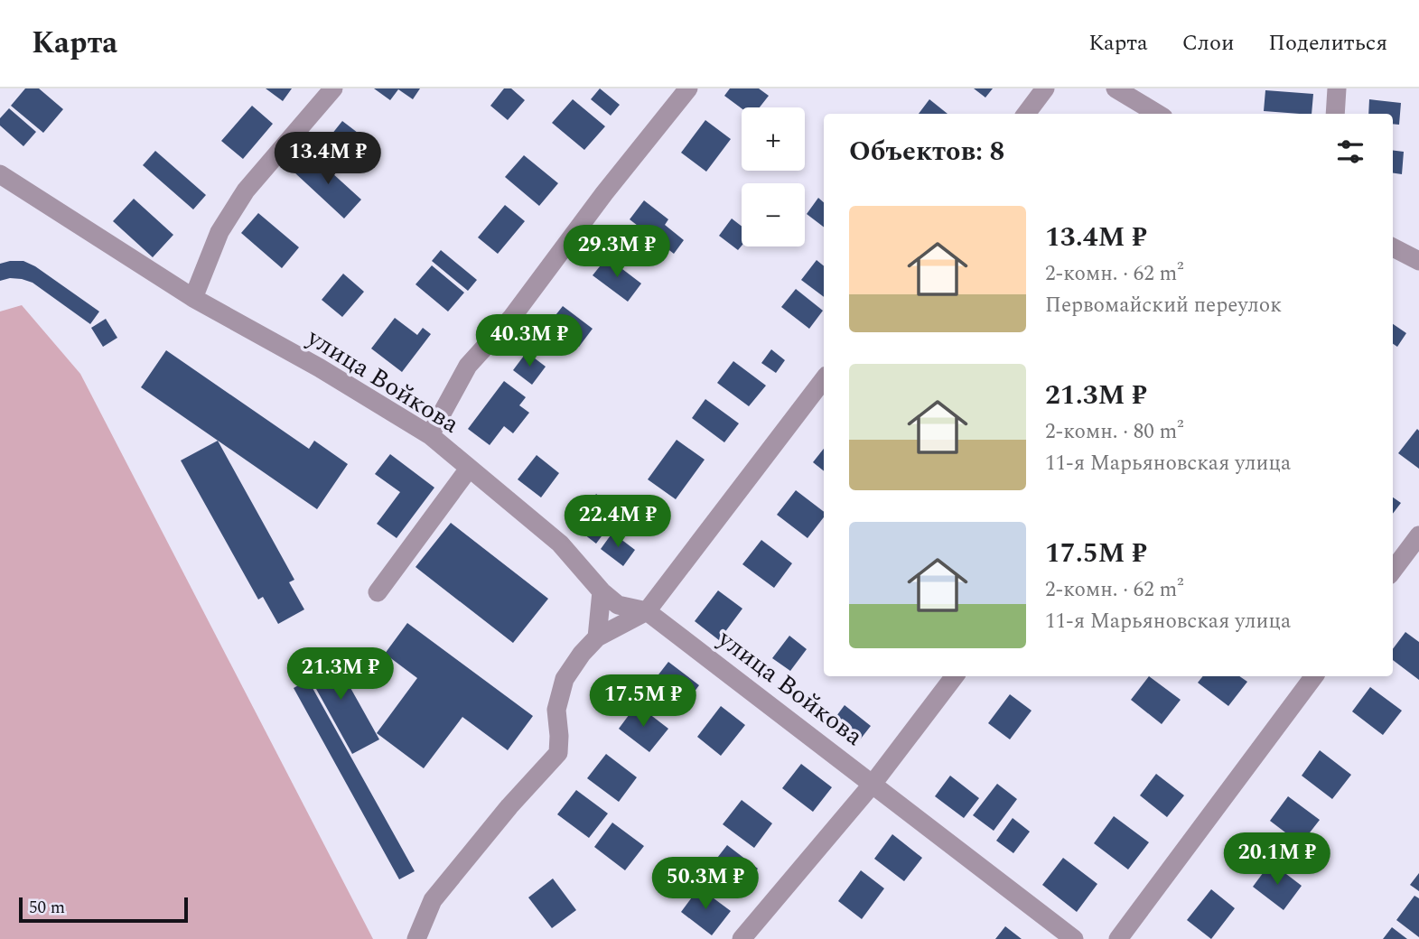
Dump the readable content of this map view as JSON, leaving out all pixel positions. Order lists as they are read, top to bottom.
{
  "streets": {
    "street": ["улица Войкова"]
  },
  "scale_bar": "50 m",
  "page": {
    "header": "Карта",
    "nav": ["Карта", "Слои", "Поделиться"],
    "map_buttons": ["+", "−"],
    "heading": "Объектов: 8",
    "price": [
      "13.4M ₽",
      "29.3M ₽",
      "40.3M ₽",
      "22.4M ₽",
      "21.3M ₽",
      "17.5M ₽",
      "20.1M ₽",
      "50.3M ₽"
    ],
    "list": [
      {
        "name": "13.4M ₽",
        "note": "2-комн. · 62 m² · Первомайский переулок"
      },
      {
        "name": "21.3M ₽",
        "note": "2-комн. · 80 m² · 11-я Марьяновская улица"
      },
      {
        "name": "17.5M ₽",
        "note": "2-комн. · 62 m² · 11-я Марьяновская улица"
      }
    ],
    "scale": "50 m"
  }
}
